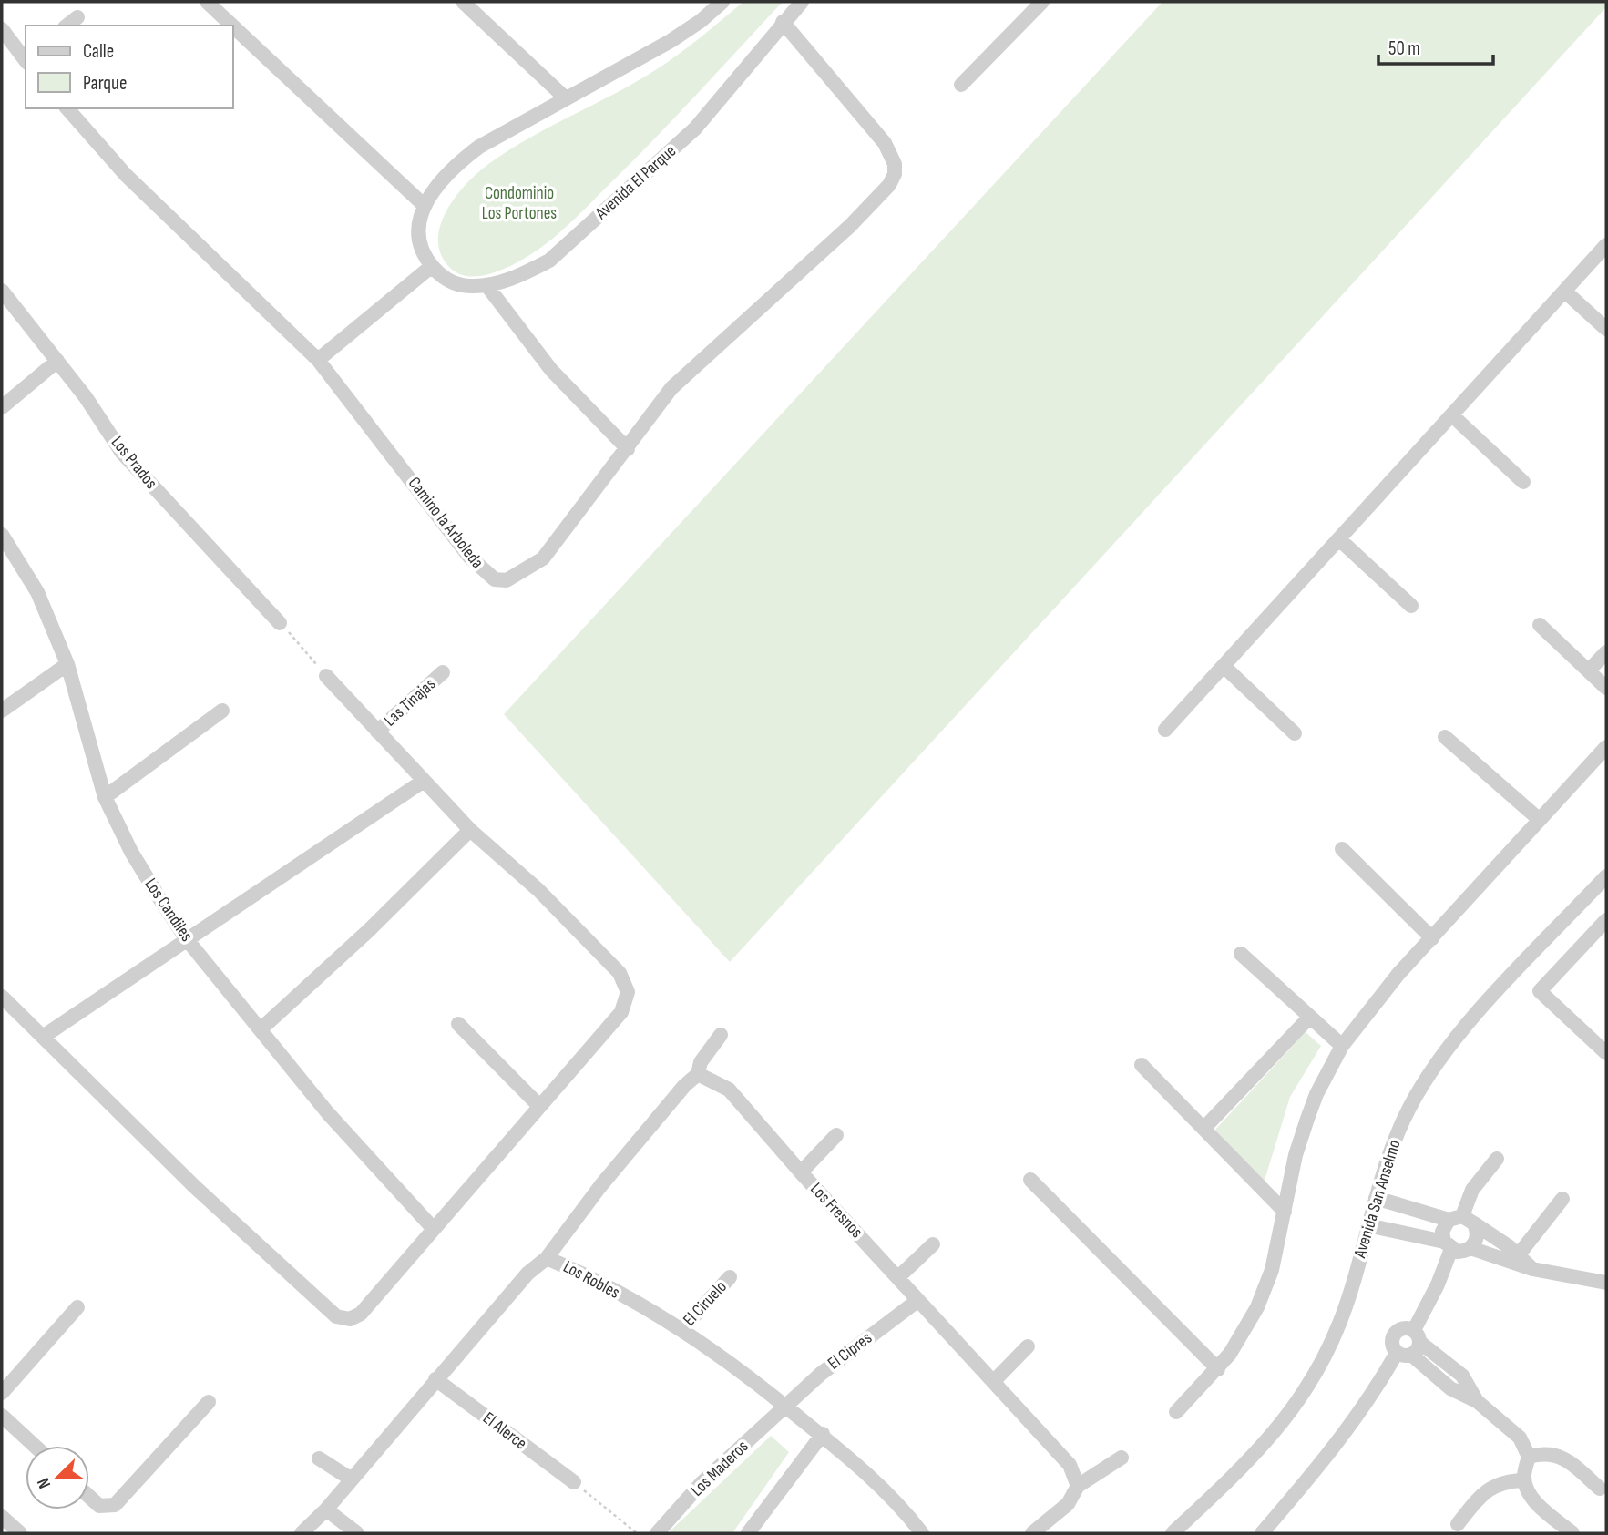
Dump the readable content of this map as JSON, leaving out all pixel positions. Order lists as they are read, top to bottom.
{
  "streets": {
    "street": [
      "Avenida El Parque",
      "Los Prados",
      "Camino la Arboleda",
      "Las Tinajas",
      "Los Candiles",
      "Avenida San Anselmo",
      "Los Fresnos",
      "Los Robles",
      "El Ciruelo",
      "El Cipres",
      "El Alerce",
      "Los Maderos"
    ]
  },
  "crossings": [
    ["Avenida El Parque", "Camino la Arboleda"],
    ["Los Fresnos", "El Cipres"],
    ["Los Robles", "El Ciruelo"],
    ["Los Robles", "El Cipres"],
    ["Los Robles", "El Alerce"],
    ["Los Robles", "Los Maderos"],
    ["El Cipres", "Los Maderos"]
  ],
  "parks": ["Condominio Los Portones"],
  "legend": ["Calle", "Parque"],
  "scale_bar": "50 m",
  "north": "bottom left"
}
